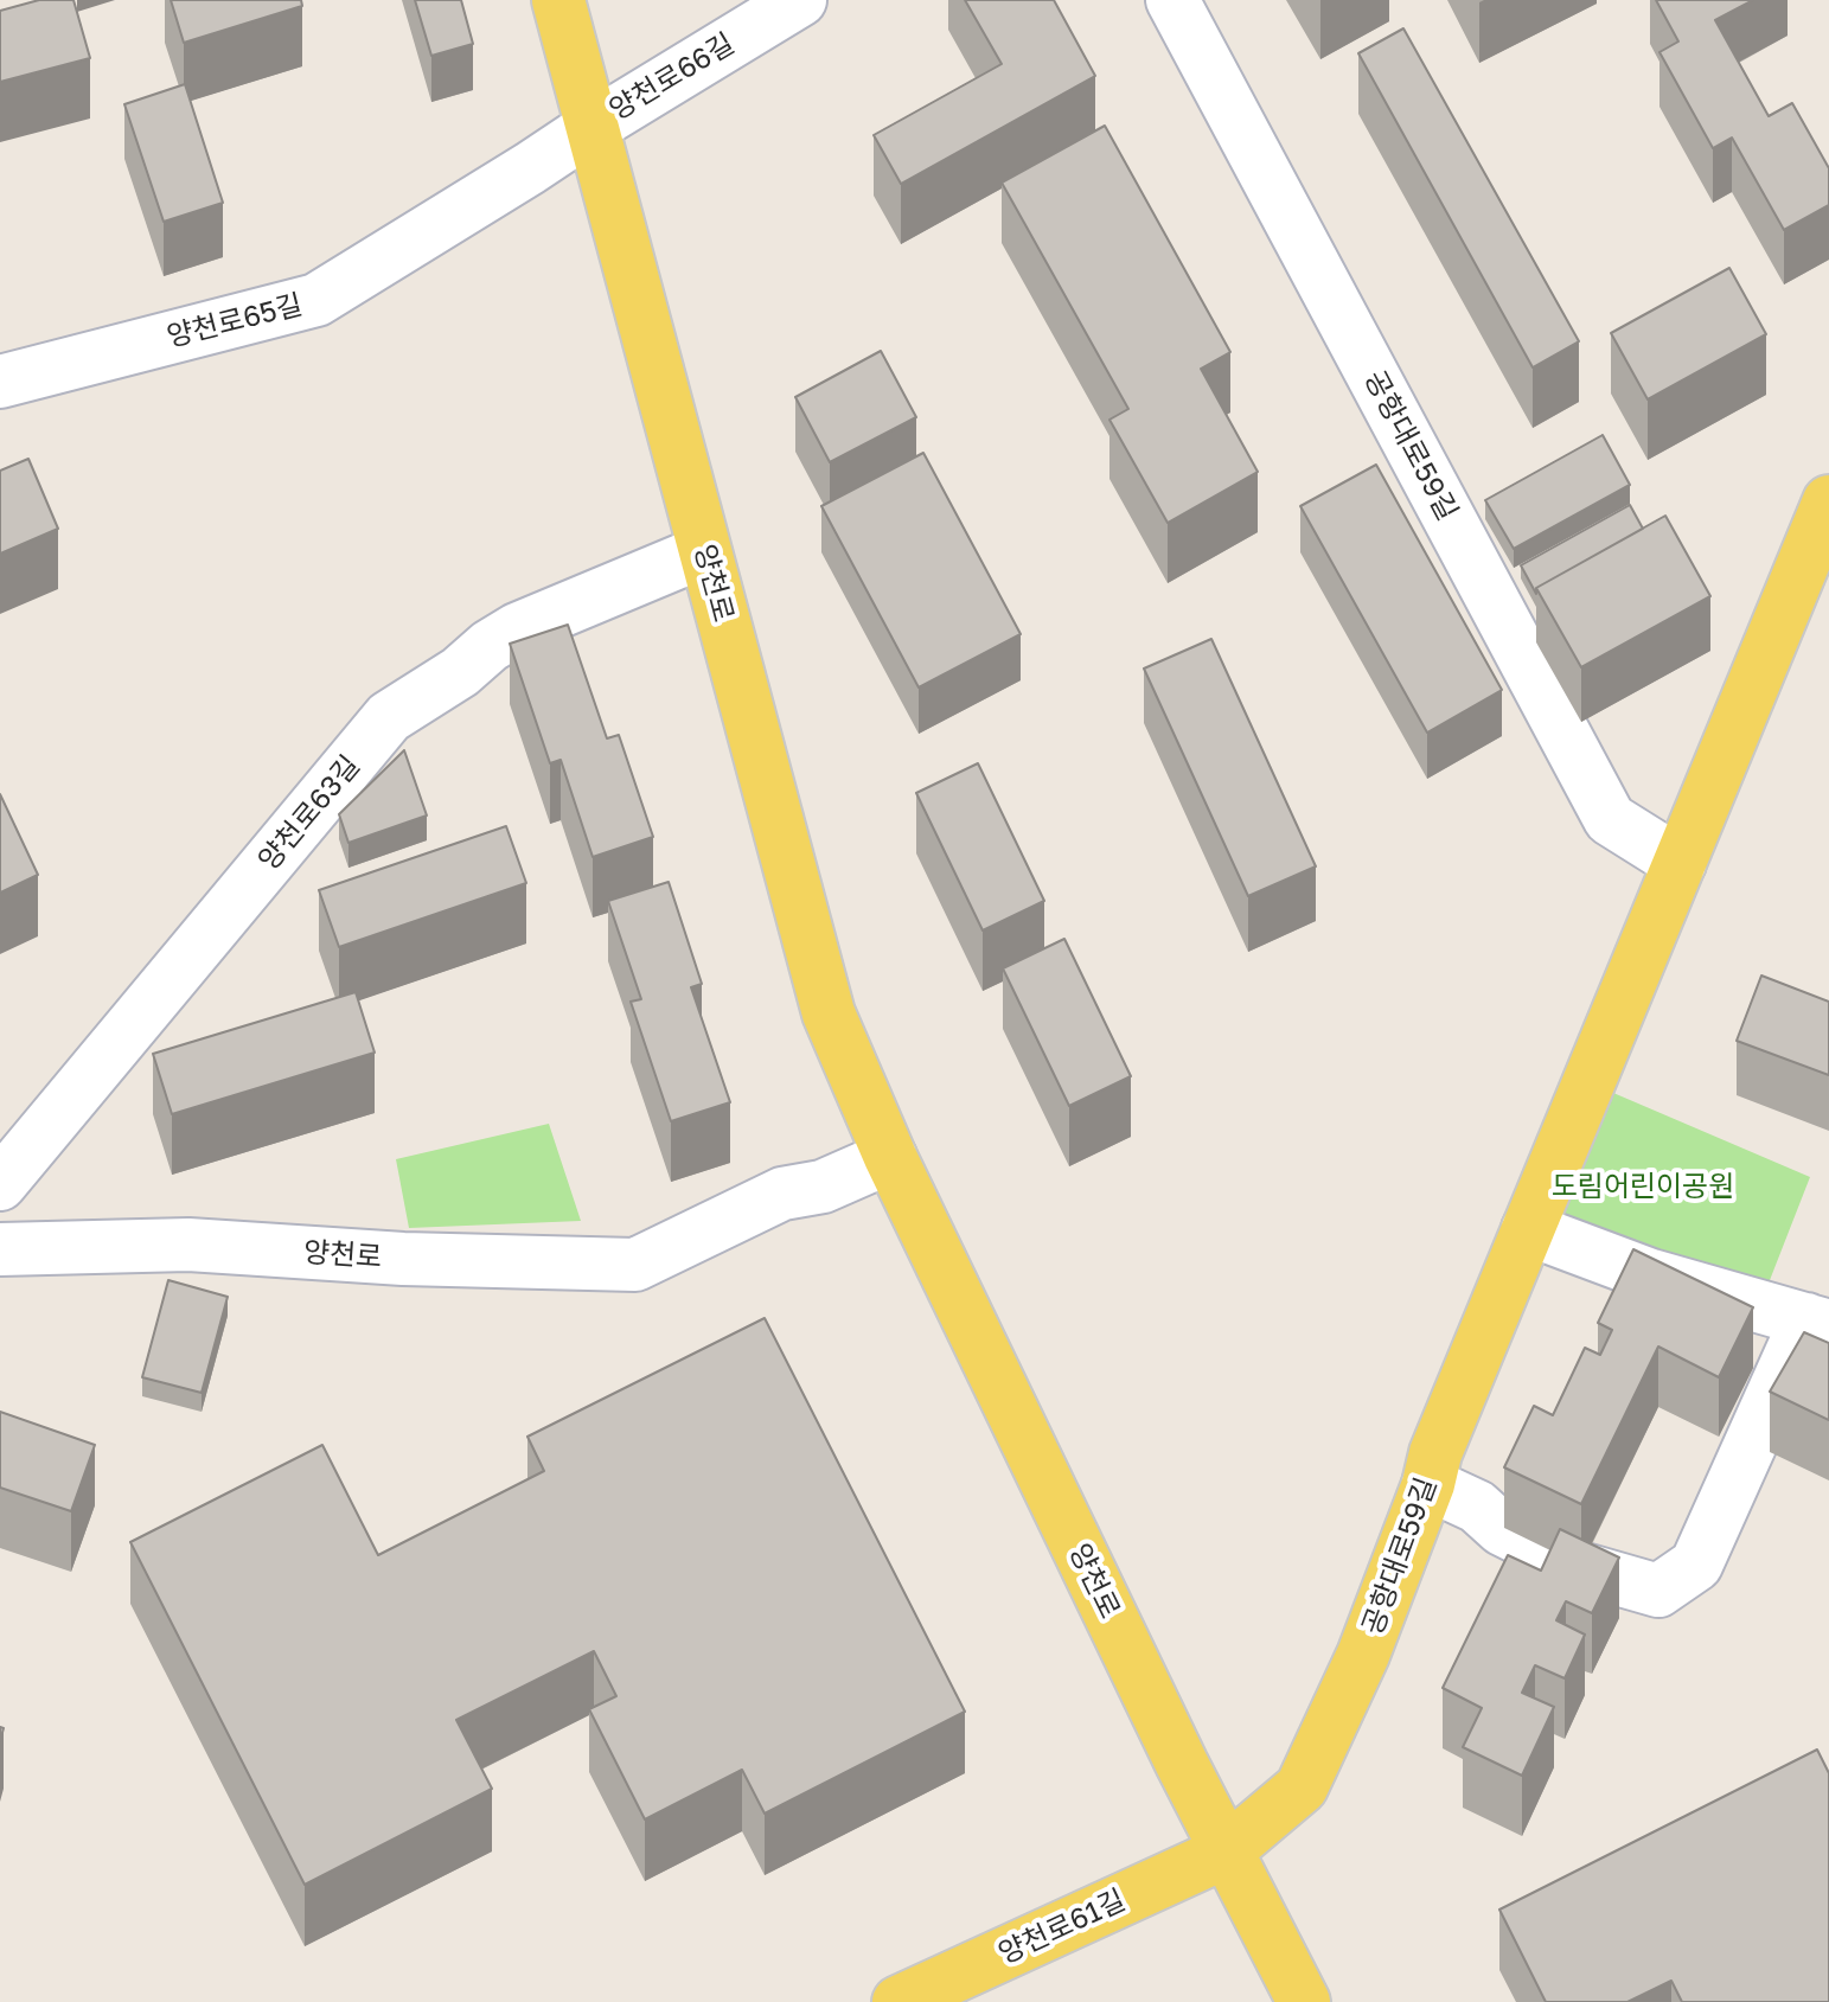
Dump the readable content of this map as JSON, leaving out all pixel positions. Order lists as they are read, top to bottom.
{
  "streets": {
    "main road": ["공항대로59길", "양천로", "양천로61길"],
    "street": ["양천로66길", "양천로65길", "양천로63길"]
  },
  "crossings": [
    ["양천로66길", "양천로65길"],
    ["양천로66길", "양천로"],
    ["양천로65길", "양천로"],
    ["공항대로59길", "양천로"],
    ["공항대로59길", "양천로61길"],
    ["양천로", "양천로63길"],
    ["양천로", "양천로61길"]
  ],
  "parks": ["도림어린이공원"]
}
